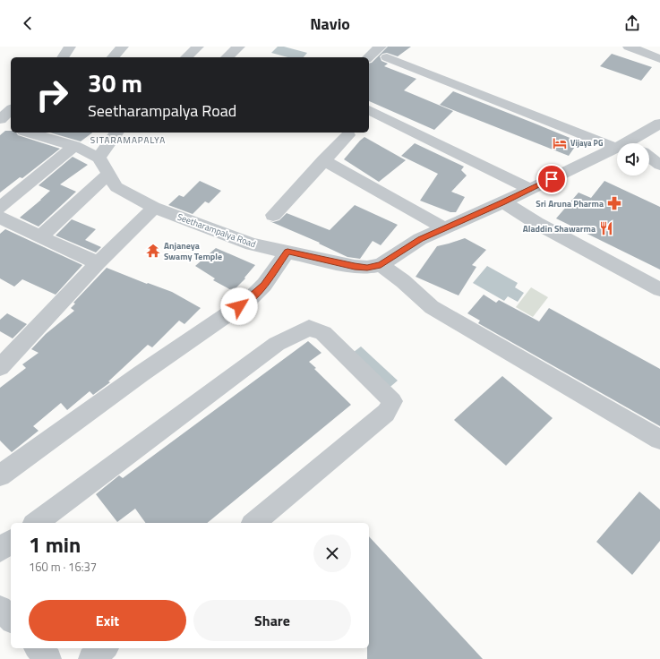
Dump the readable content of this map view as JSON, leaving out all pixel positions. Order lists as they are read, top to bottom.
{
  "streets": {
    "street": ["Seetharampalya Road"]
  },
  "districts": ["SITARAMAPALYA"],
  "places": {
    "hotel": ["Vijaya PG"],
    "pharmacy": ["Sri Aruna Pharma"],
    "restaurant": ["Aladdin Shawarma"],
    "temple": ["Anjaneya Swamy Temple"]
  },
  "page": {
    "header": "Navio",
    "turn": ["30 m", "Seetharampalya Road"],
    "heading": ["1 min", "160 m · 16:37"],
    "buttons": ["Exit", "Share"]
  }
}
